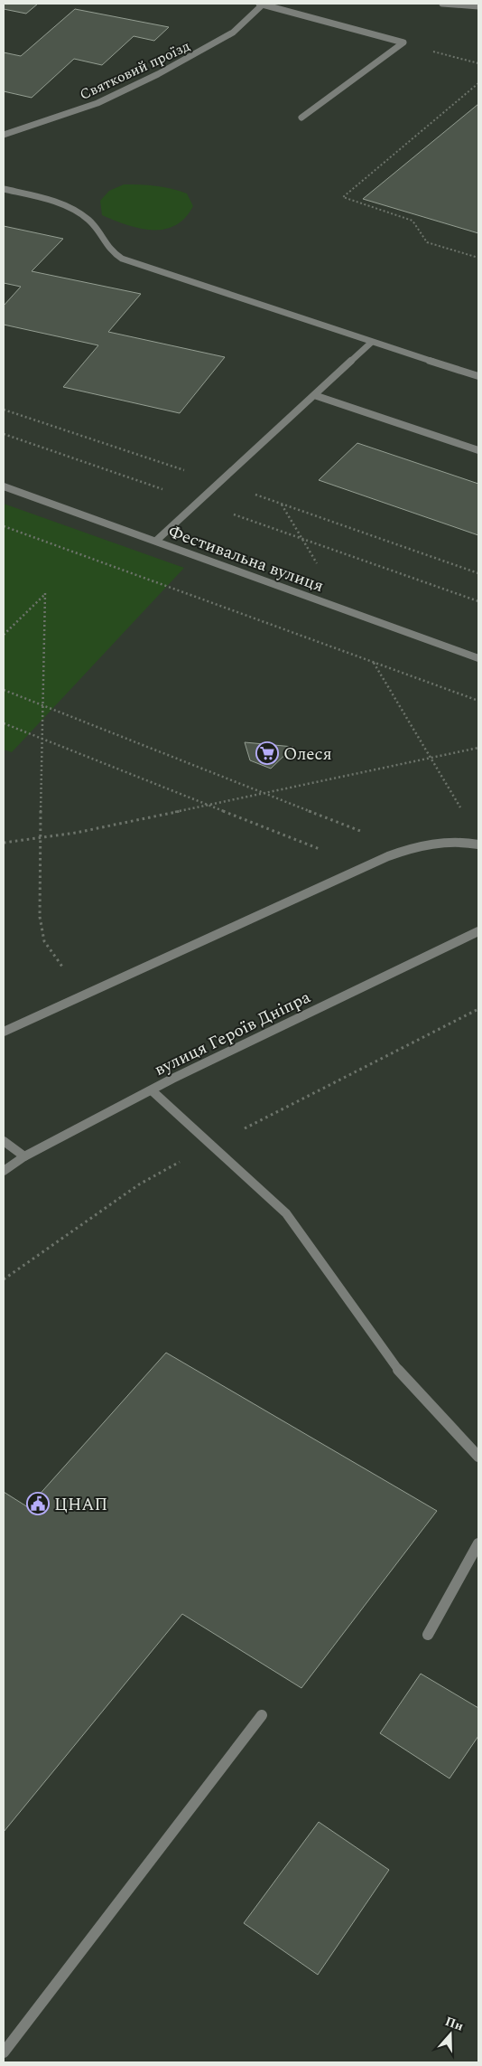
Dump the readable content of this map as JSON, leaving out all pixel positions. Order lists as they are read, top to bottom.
{
  "streets": {
    "street": ["Святковий проїзд", "Фестивальна вулиця", "вулиця Героїв Дніпра"]
  },
  "places": {
    "supermarket": ["Олеся"],
    "public building": ["ЦНАП"]
  },
  "north": "top"
}
